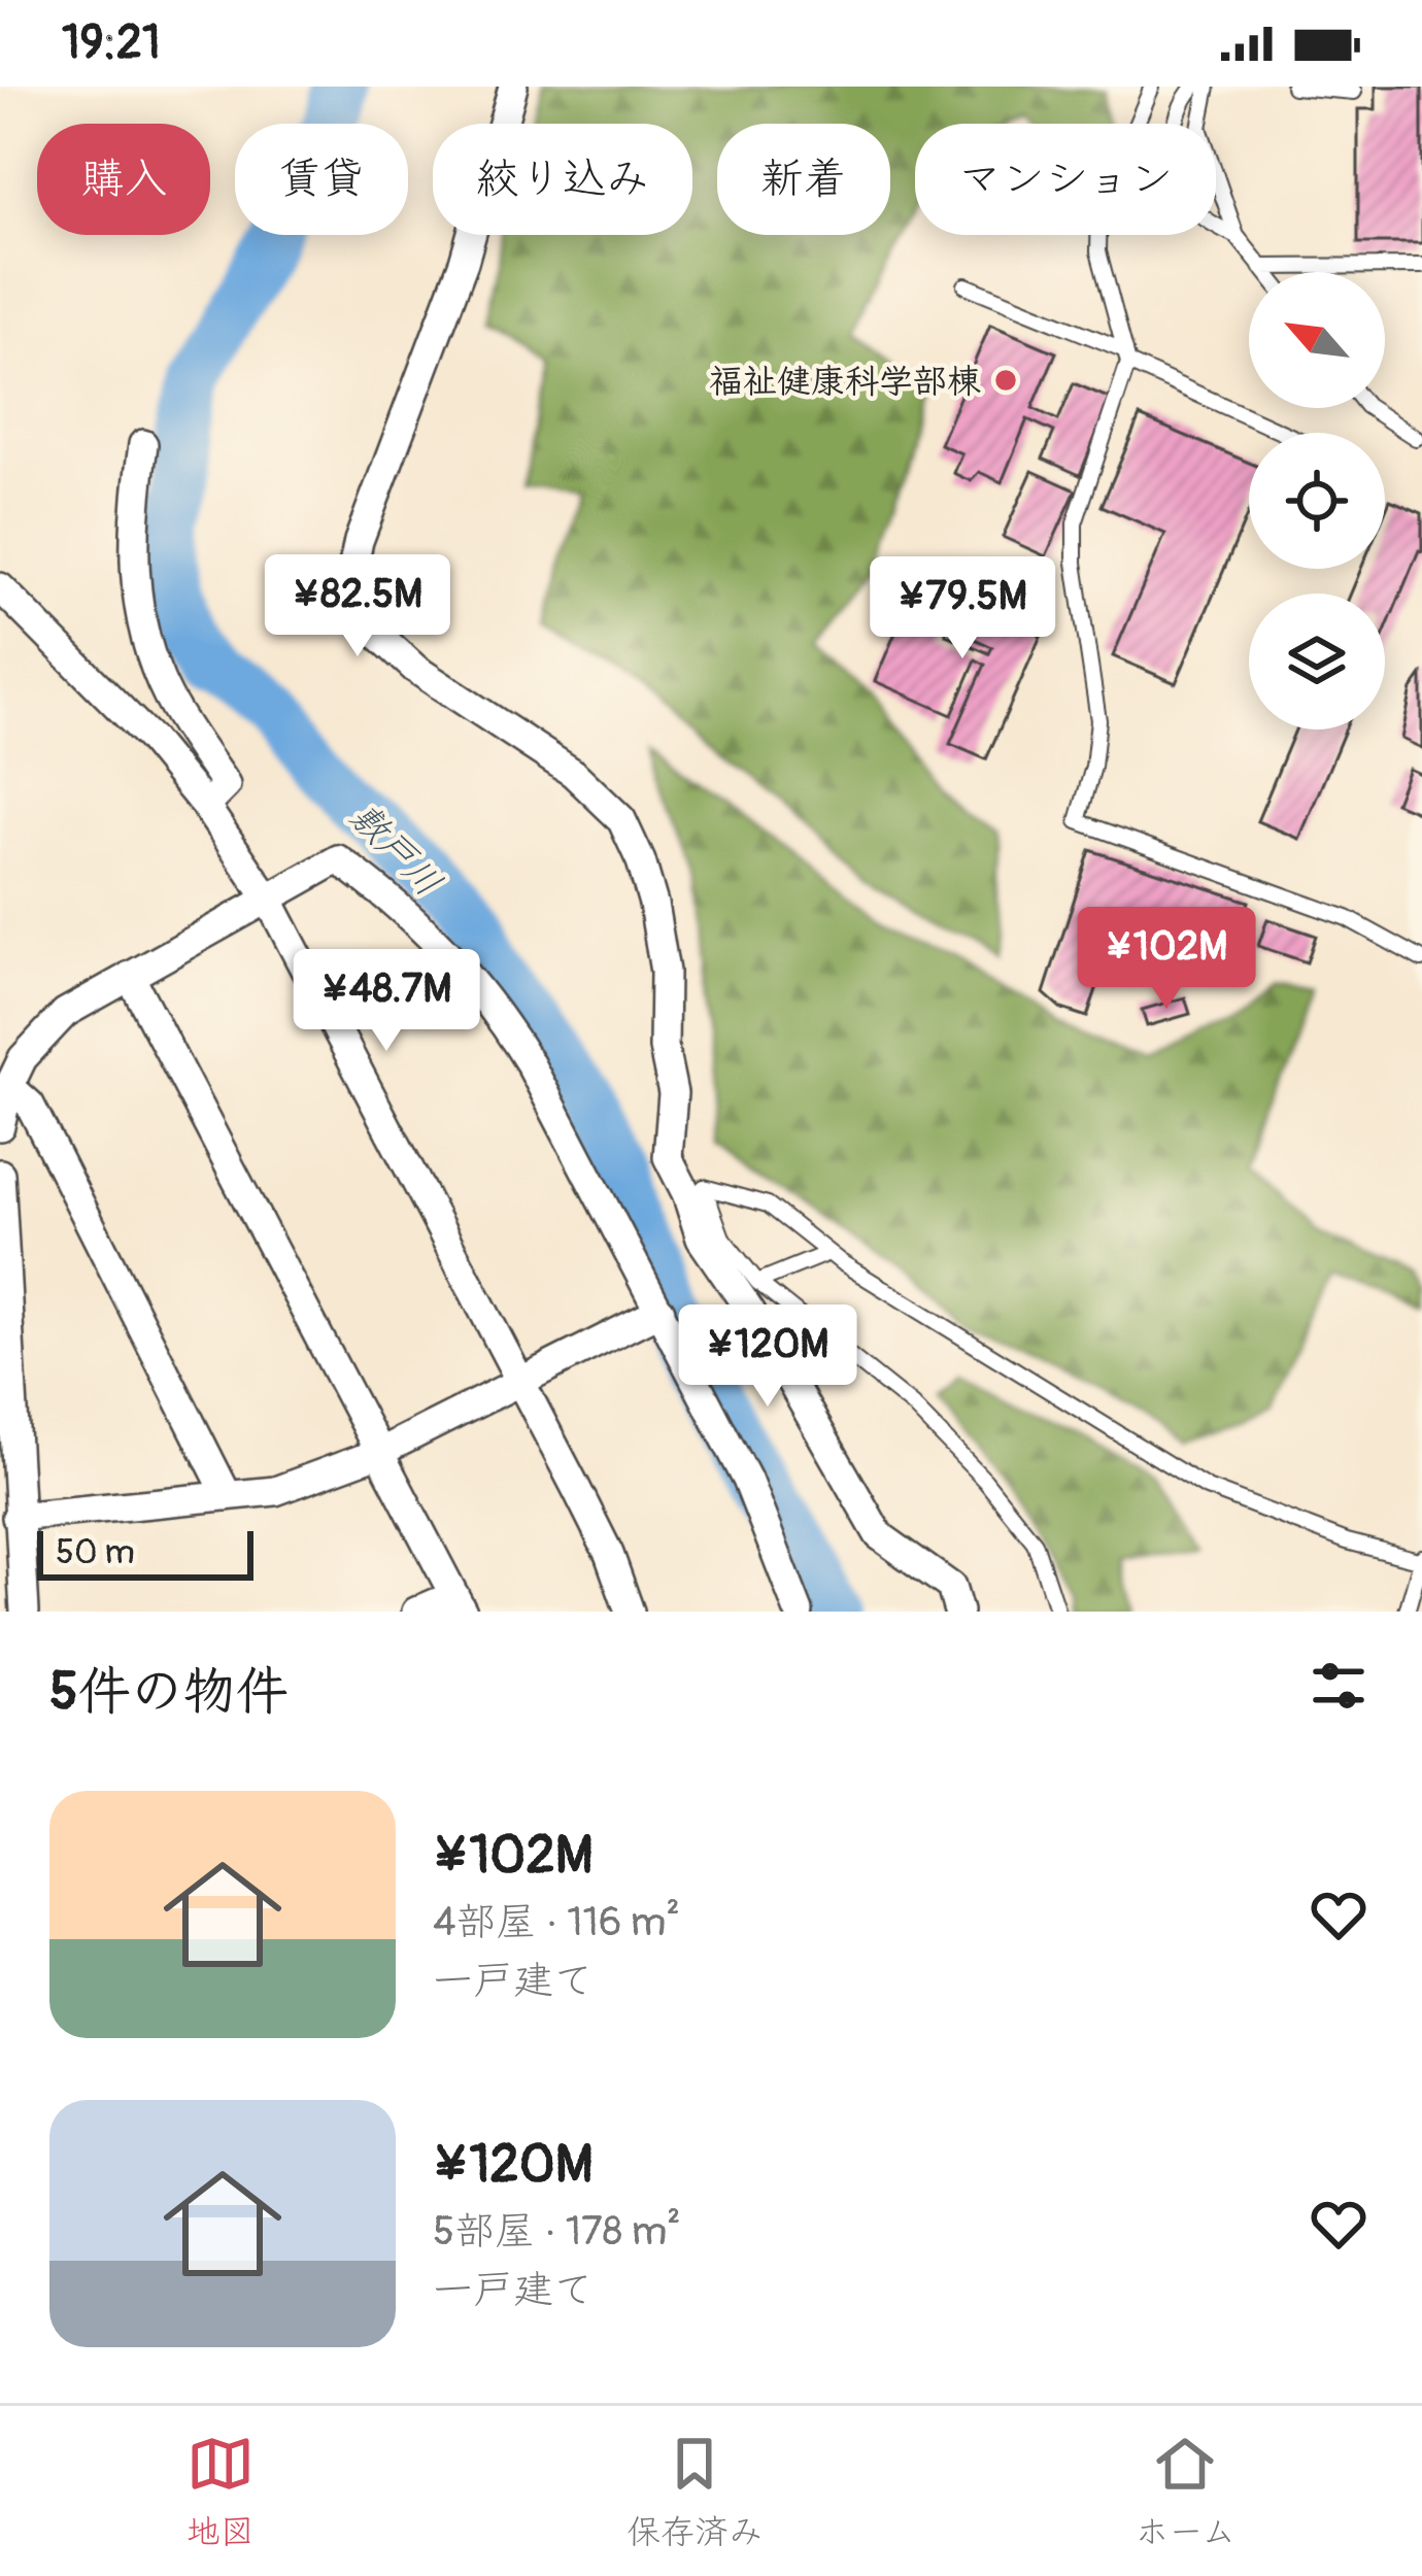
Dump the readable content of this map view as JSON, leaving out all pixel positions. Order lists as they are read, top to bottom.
{
  "water": ["敷戸川"],
  "places": ["福祉健康科学部棟"],
  "scale_bar": "50 m",
  "north": "top left",
  "page": {
    "status": "19:21",
    "chip": [
      "購入",
      "賃貸",
      "絞り込み",
      "新着",
      "マンション"
    ],
    "price": [
      "¥82.5M",
      "¥79.5M",
      "¥102M",
      "¥48.7M",
      "¥120M"
    ],
    "scale": "50 m",
    "heading": "5件の物件",
    "list": [
      {
        "name": "¥102M",
        "note": "4部屋 · 116 m² · 一戸建て"
      },
      {
        "name": "¥120M",
        "note": "5部屋 · 178 m² · 一戸建て"
      }
    ],
    "tabs": ["地図", "保存済み", "ホーム"]
  }
}
